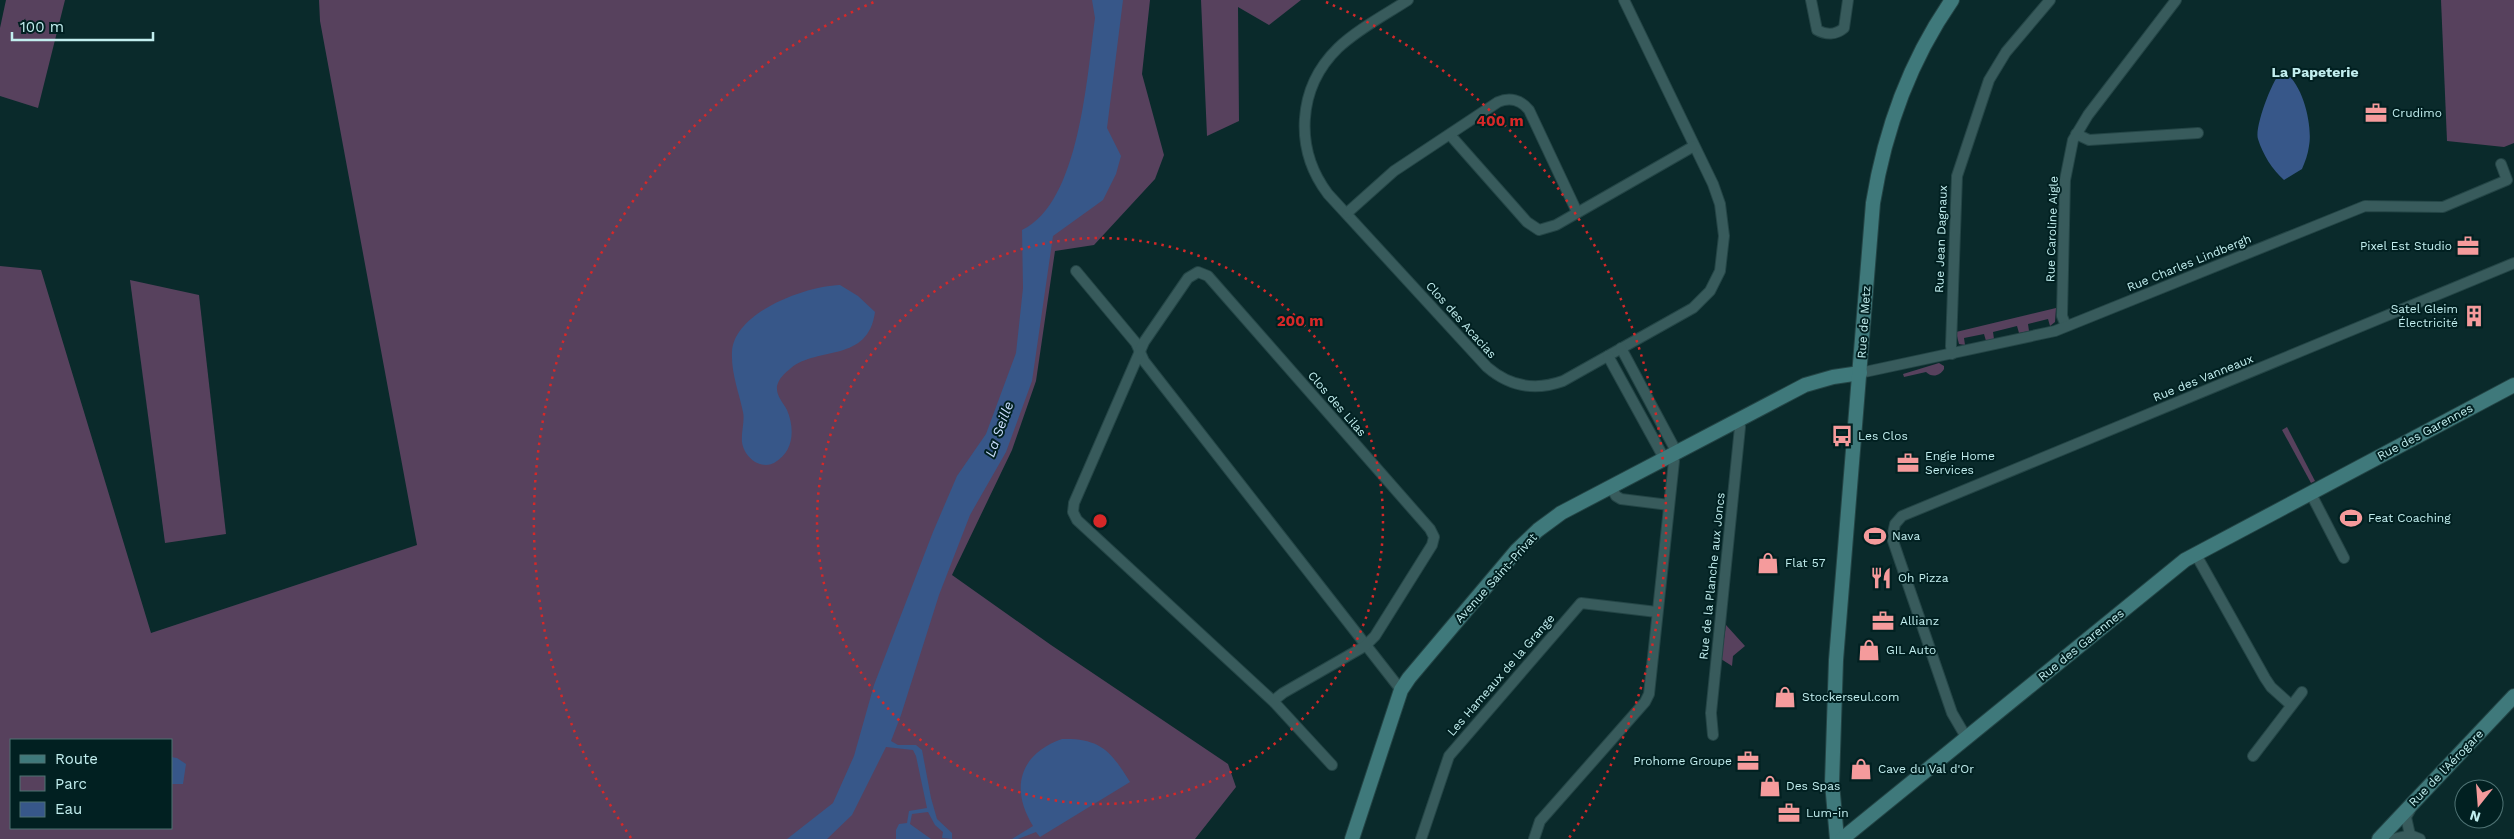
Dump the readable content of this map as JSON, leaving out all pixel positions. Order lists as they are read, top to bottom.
{
  "streets": {
    "street": [
      "Rue Caroline Aigle",
      "Rue Jean Dagnaux",
      "Rue Charles Lindbergh",
      "Clos des Acacias",
      "Rue de Metz",
      "Rue des Vanneaux",
      "Clos des Lilas",
      "Rue des Garennes",
      "Rue de la Planche aux Joncs",
      "Avenue Saint-Privat",
      "Les Hameaux de la Grange",
      "Rue de l'Aérogare"
    ]
  },
  "crossings": [
    ["Rue Caroline Aigle", "Rue Charles Lindbergh"],
    ["Rue Jean Dagnaux", "Rue Charles Lindbergh"],
    ["Rue Charles Lindbergh", "Rue de Metz"],
    ["Rue Charles Lindbergh", "Avenue Saint-Privat"],
    ["Rue de Metz", "Avenue Saint-Privat"],
    ["Rue des Vanneaux", "Rue des Garennes"],
    ["Rue de la Planche aux Joncs", "Avenue Saint-Privat"]
  ],
  "districts": ["La Papeterie"],
  "water": ["La Seille"],
  "places": {
    "office": [
      "Crudimo",
      "Pixel Est Studio",
      "Engie Home Services",
      "Allianz",
      "Prohome Groupe",
      "Lum-in"
    ],
    "building": ["Satel Gleim Électricité"],
    "bus stop": ["Les Clos"],
    "sports": ["Feat Coaching", "Nava"],
    "shop": [
      "Flat 57",
      "GIL Auto",
      "Stockerseul.com",
      "Cave du Val d'Or",
      "Des Spas"
    ],
    "restaurant": ["Oh Pizza"]
  },
  "legend": ["Route", "Parc", "Eau"],
  "scale_bar": "100 m",
  "north": "bottom",
  "rings": ["400 m", "200 m"]
}
